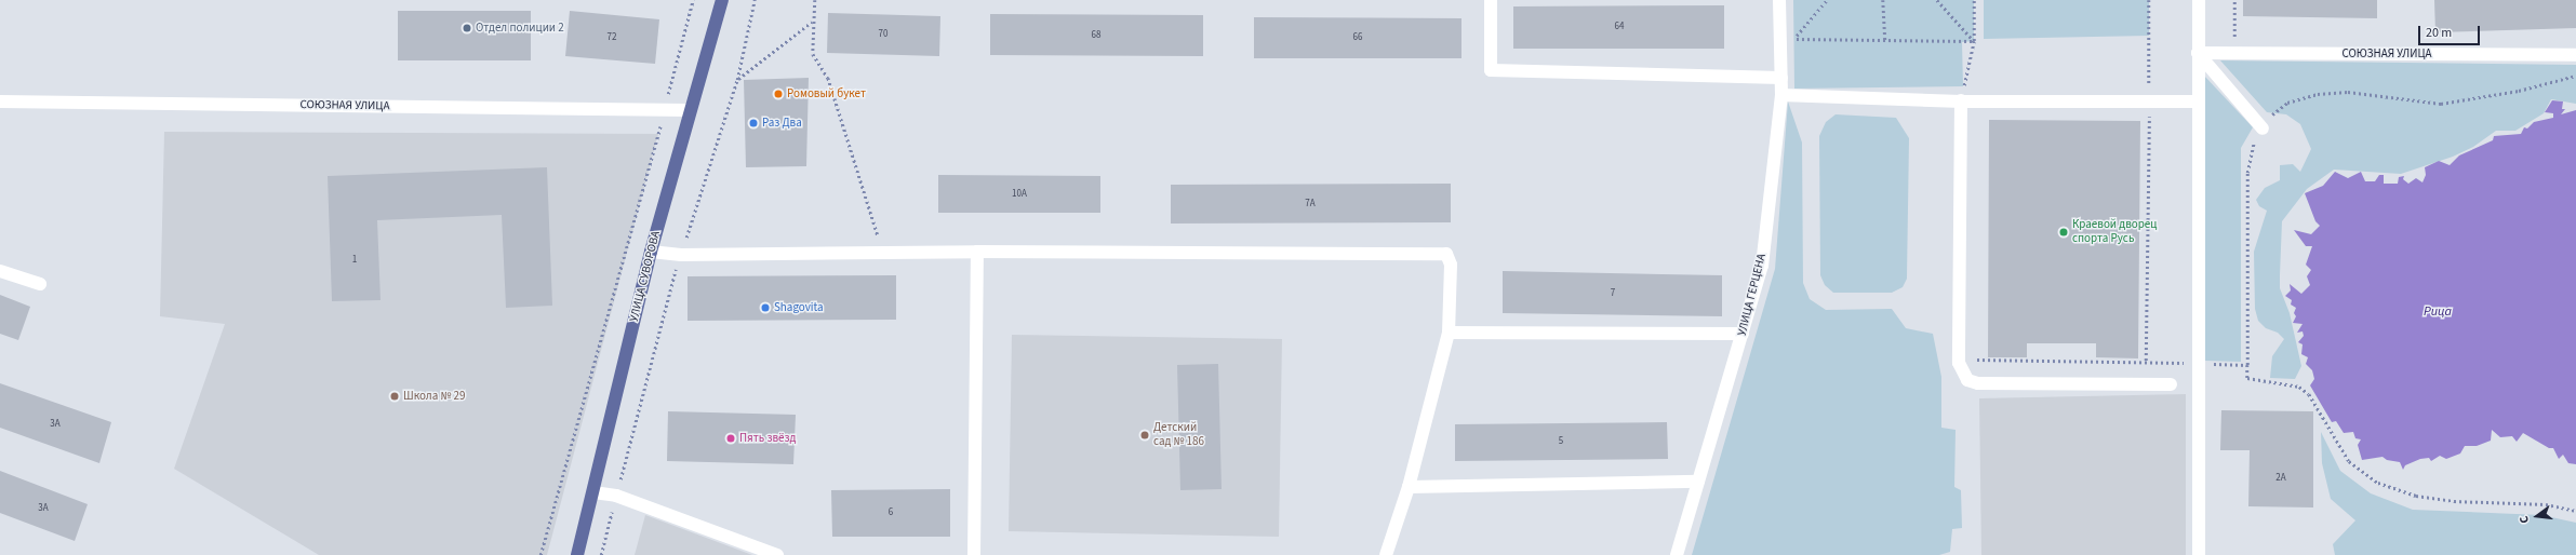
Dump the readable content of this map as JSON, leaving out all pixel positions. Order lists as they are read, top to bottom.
{
  "streets": {
    "main road": ["УЛИЦА СУВОРОВА"],
    "street": ["СОЮЗНАЯ УЛИЦА", "УЛИЦА ГЕРЦЕНА"]
  },
  "crossings": [
    ["СОЮЗНАЯ УЛИЦА", "УЛИЦА СУВОРОВА"]
  ],
  "water": ["Рица"],
  "places": [
    "Отдел полиции 2",
    "Ромовый букет",
    "Раз Два",
    "Краевой дворец спорта Русь",
    "Shagovita",
    "Школа № 29",
    "Детский сад № 186",
    "Пять звёзд"
  ],
  "house_numbers": [
    "64",
    "70",
    "68",
    "72",
    "66",
    "10А",
    "7А",
    "1",
    "7",
    "3А",
    "5",
    "2А",
    "3А",
    "6"
  ],
  "scale_bar": "20 m",
  "north": "left"
}
